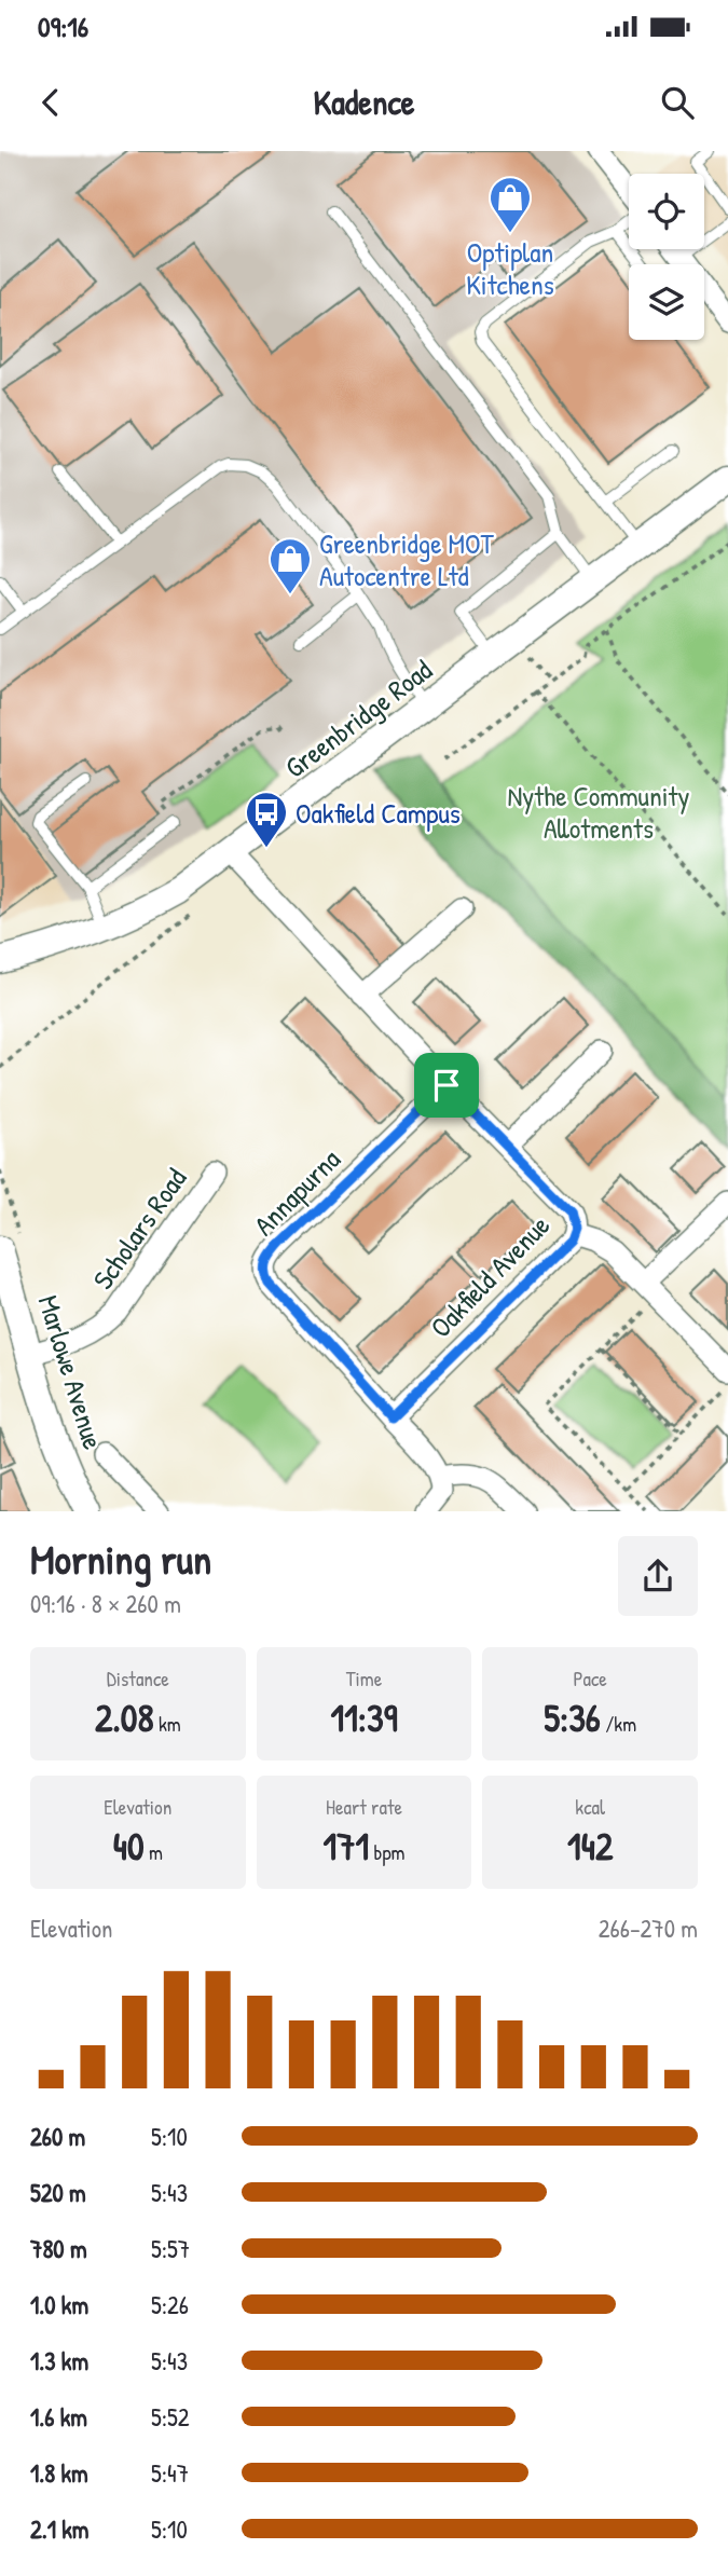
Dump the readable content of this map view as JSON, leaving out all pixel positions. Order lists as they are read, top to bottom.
{
  "streets": {
    "street": [
      "Greenbridge Road",
      "Annapurna",
      "Scholars Road",
      "Oakfield Avenue",
      "Marlowe Avenue"
    ]
  },
  "crossings": [
    ["Greenbridge Road", "Oakfield Avenue"],
    ["Annapurna", "Oakfield Avenue"],
    ["Scholars Road", "Marlowe Avenue"]
  ],
  "parks": ["Nythe Community Allotments"],
  "places": {
    "shop": ["Optiplan Kitchens", "Greenbridge MOT Autocentre Ltd"],
    "bus stop": ["Oakfield Campus"]
  },
  "page": {
    "status": "09:16",
    "header": "Kadence",
    "heading": ["Morning run", "09:16 · 8 × 260 m"],
    "stats": [
      ["Distance", "2.08 km"],
      ["Time", "11:39"],
      ["Pace", "5:36 /km"],
      ["Elevation", "40 m"],
      ["Heart rate", "171 bpm"],
      ["kcal", "142"]
    ],
    "chart": ["Elevation", "266–270 m"],
    "list": [
      {
        "name": "260 m",
        "note": "5:10"
      },
      {
        "name": "520 m",
        "note": "5:43"
      },
      {
        "name": "780 m",
        "note": "5:57"
      },
      {
        "name": "1.0 km",
        "note": "5:26"
      },
      {
        "name": "1.3 km",
        "note": "5:43"
      },
      {
        "name": "1.6 km",
        "note": "5:52"
      },
      {
        "name": "1.8 km",
        "note": "5:47"
      },
      {
        "name": "2.1 km",
        "note": "5:10"
      }
    ]
  }
}
